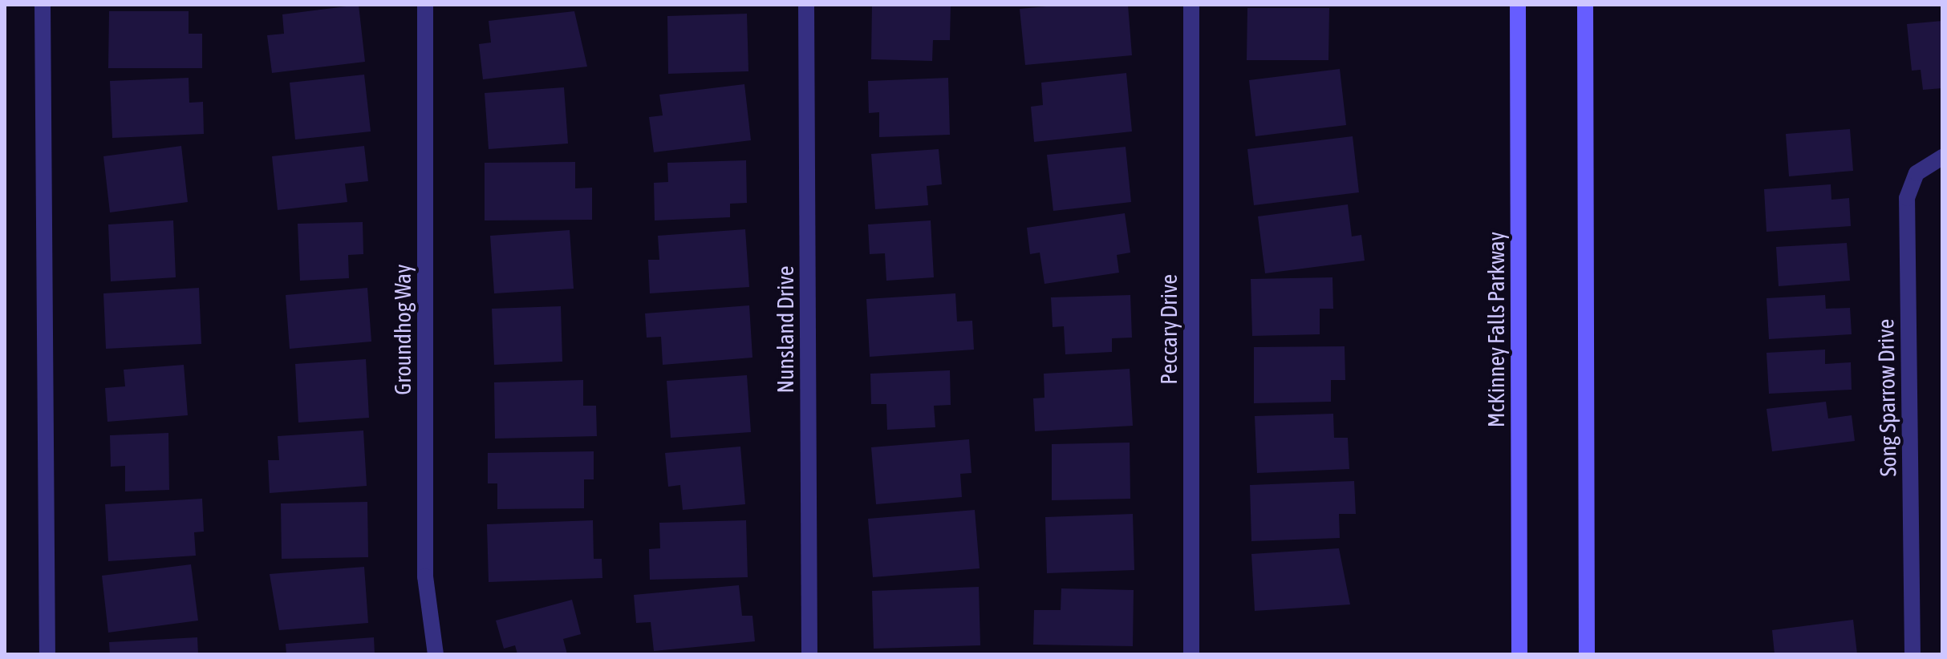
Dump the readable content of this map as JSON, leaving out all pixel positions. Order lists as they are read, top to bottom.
{
  "streets": {
    "main road": ["McKinney Falls Parkway"],
    "street": [
      "Groundhog Way",
      "Nunsland Drive",
      "Peccary Drive",
      "Song Sparrow Drive"
    ]
  }
}
